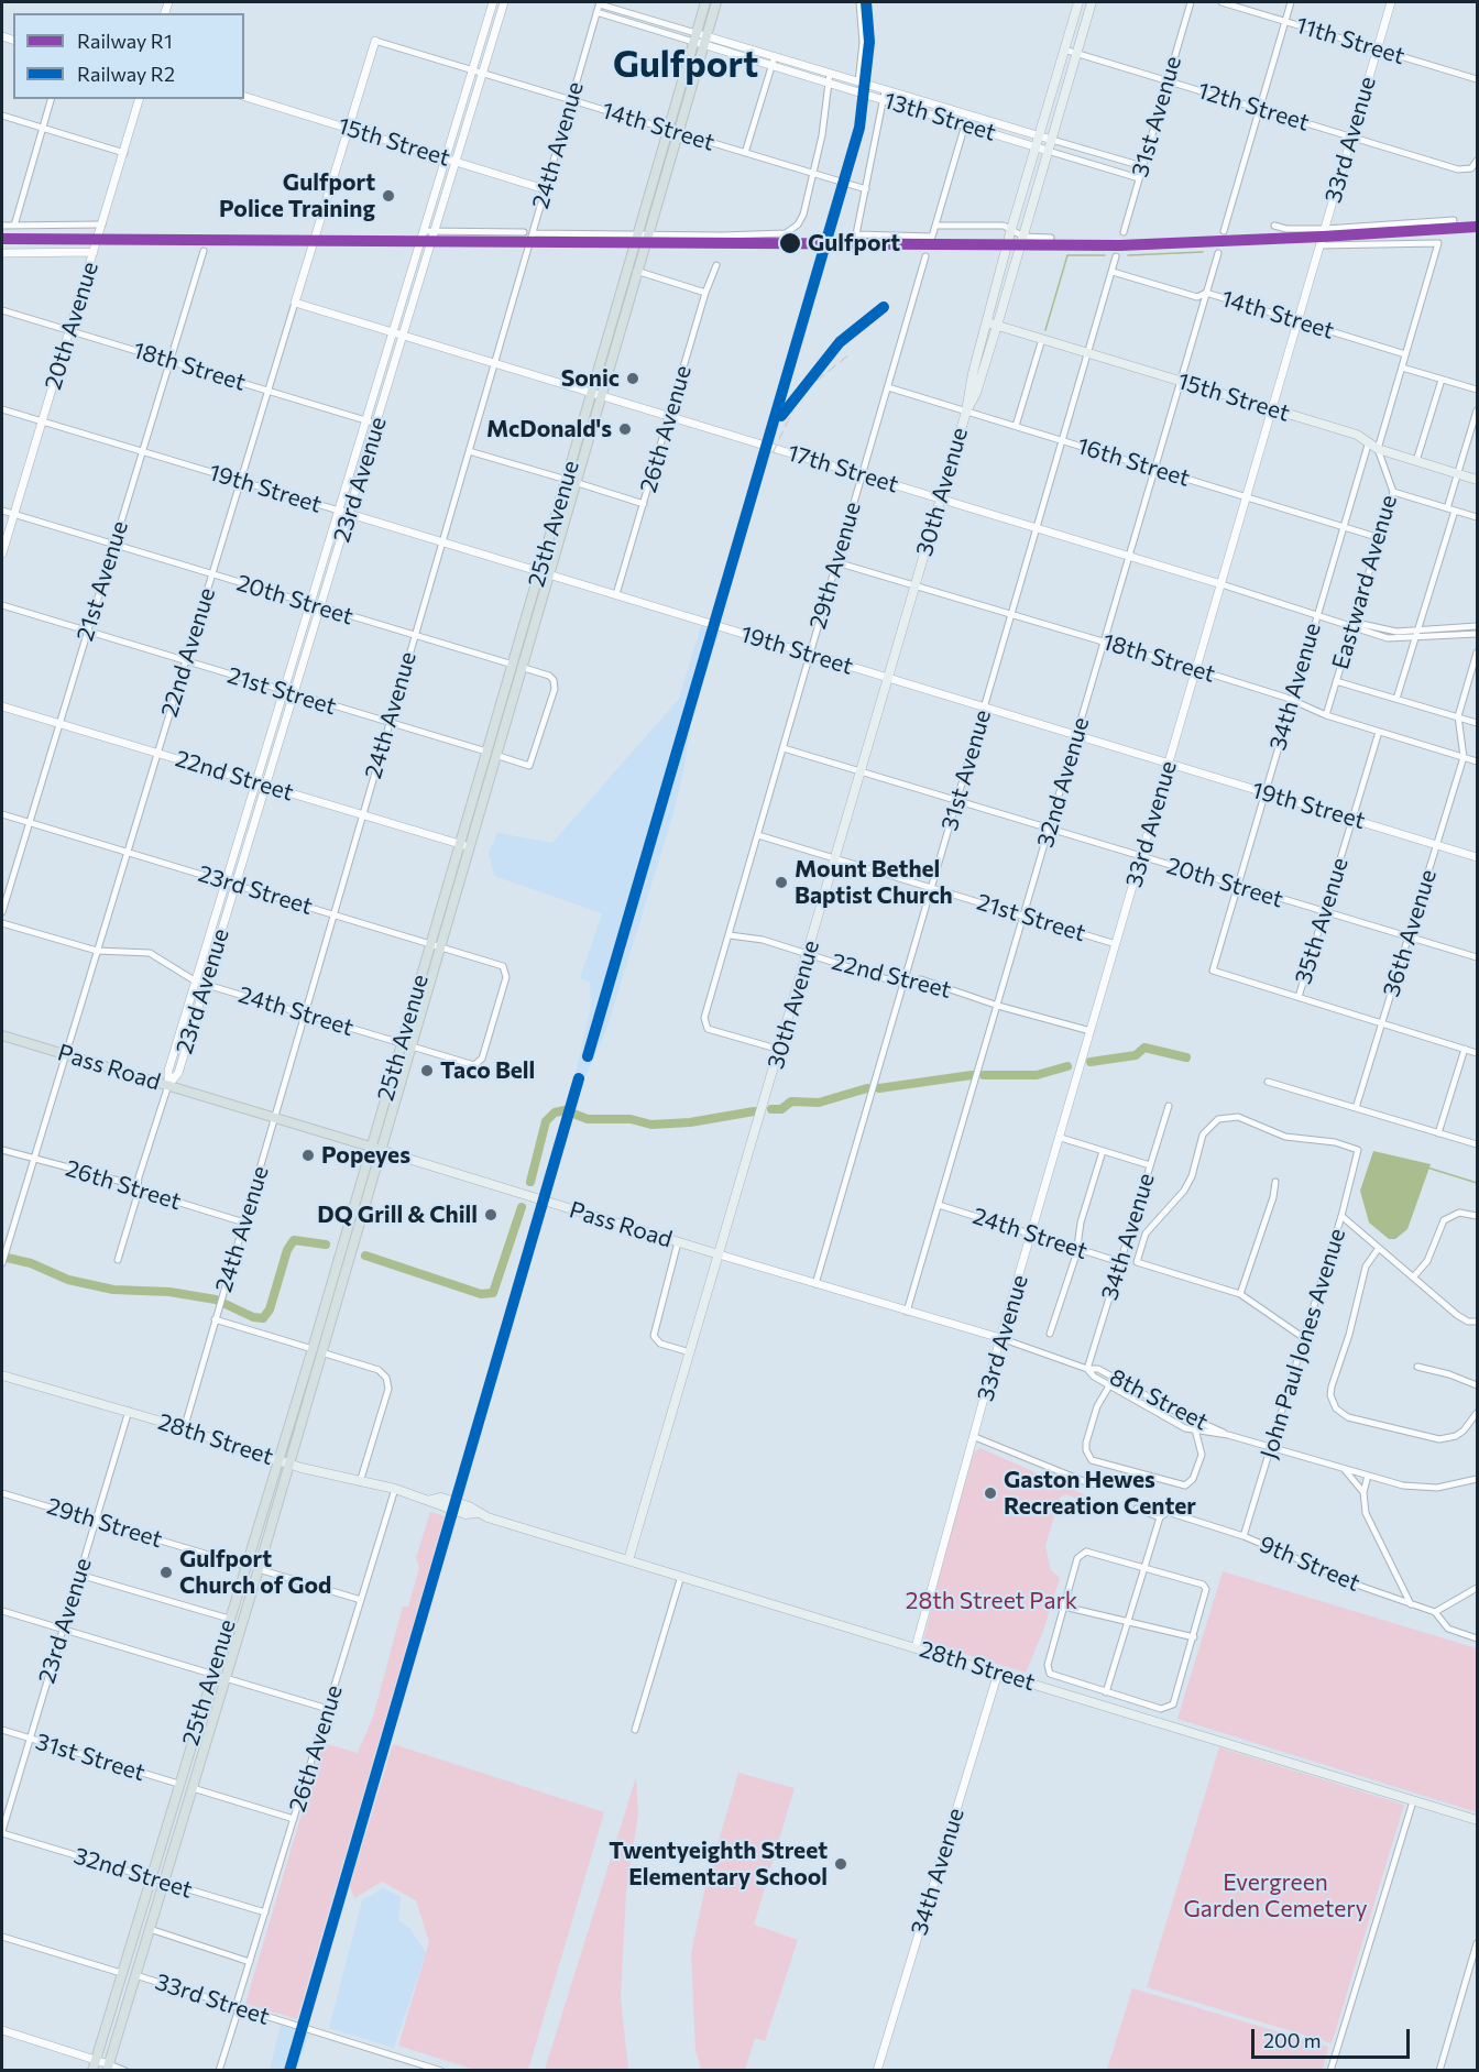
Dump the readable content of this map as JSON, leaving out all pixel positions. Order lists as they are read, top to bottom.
{
  "streets": {
    "main road": [
      "15th Street",
      "30th Avenue",
      "25th Avenue",
      "Pass Road",
      "28th Street"
    ],
    "street": [
      "11th Street",
      "12th Street",
      "13th Street",
      "31st Avenue",
      "14th Street",
      "33rd Avenue",
      "24th Avenue",
      "20th Avenue",
      "18th Street",
      "26th Avenue",
      "16th Street",
      "17th Street",
      "23rd Avenue",
      "19th Street",
      "29th Avenue",
      "21st Avenue",
      "Eastward Avenue",
      "20th Street",
      "22nd Avenue",
      "34th Avenue",
      "21st Street",
      "22nd Street",
      "32nd Avenue",
      "23rd Street",
      "35th Avenue",
      "36th Avenue",
      "24th Street",
      "26th Street",
      "John Paul Jones Avenue",
      "8th Street",
      "29th Street",
      "9th Street",
      "31st Street",
      "32nd Street",
      "33rd Street"
    ]
  },
  "crossings": [
    ["11th Street", "33rd Avenue"],
    ["12th Street", "31st Avenue"],
    ["12th Street", "33rd Avenue"],
    ["12th Street", "30th Avenue"],
    ["13th Street", "31st Avenue"],
    ["13th Street", "24th Avenue"],
    ["13th Street", "30th Avenue"],
    ["13th Street", "25th Avenue"],
    ["31st Avenue", "14th Street"],
    ["31st Avenue", "15th Street"],
    ["31st Avenue", "18th Street"],
    ["31st Avenue", "16th Street"],
    ["31st Avenue", "17th Street"],
    ["31st Avenue", "19th Street"],
    ["31st Avenue", "20th Street"],
    ["31st Avenue", "21st Street"],
    ["31st Avenue", "22nd Street"],
    ["31st Avenue", "Pass Road"],
    ["14th Street", "33rd Avenue"],
    ["14th Street", "24th Avenue"],
    ["14th Street", "23rd Avenue"],
    ["14th Street", "25th Avenue"],
    ["14th Street", "22nd Avenue"],
    ["14th Street", "32nd Avenue"],
    ["33rd Avenue", "15th Street"],
    ["33rd Avenue", "18th Street"],
    ["33rd Avenue", "16th Street"],
    ["33rd Avenue", "17th Street"],
    ["33rd Avenue", "19th Street"],
    ["33rd Avenue", "20th Street"],
    ["33rd Avenue", "21st Street"],
    ["33rd Avenue", "22nd Street"],
    ["33rd Avenue", "24th Street"],
    ["33rd Avenue", "Pass Road"],
    ["33rd Avenue", "28th Street"],
    ["15th Street", "24th Avenue"],
    ["15th Street", "23rd Avenue"],
    ["15th Street", "30th Avenue"],
    ["15th Street", "Eastward Avenue"],
    ["15th Street", "22nd Avenue"],
    ["15th Street", "34th Avenue"],
    ["15th Street", "32nd Avenue"],
    ["24th Avenue", "17th Street"],
    ["24th Avenue", "19th Street"],
    ["24th Avenue", "20th Street"],
    ["24th Avenue", "21st Street"],
    ["24th Avenue", "22nd Street"],
    ["24th Avenue", "23rd Street"],
    ["24th Avenue", "24th Street"],
    ["24th Avenue", "Pass Road"],
    ["24th Avenue", "26th Street"],
    ["24th Avenue", "28th Street"],
    ["20th Avenue", "18th Street"],
    ["20th Avenue", "19th Street"],
    ["20th Avenue", "20th Street"],
    ["18th Street", "23rd Avenue"],
    ["18th Street", "30th Avenue"],
    ["18th Street", "29th Avenue"],
    ["18th Street", "21st Avenue"],
    ["18th Street", "Eastward Avenue"],
    ["18th Street", "22nd Avenue"],
    ["18th Street", "34th Avenue"],
    ["18th Street", "32nd Avenue"],
    ["18th Street", "35th Avenue"],
    ["18th Street", "36th Avenue"],
    ["26th Avenue", "17th Street"],
    ["26th Avenue", "19th Street"],
    ["26th Avenue", "28th Street"],
    ["26th Avenue", "32nd Street"],
    ["26th Avenue", "33rd Street"],
    ["16th Street", "30th Avenue"],
    ["16th Street", "29th Avenue"],
    ["16th Street", "Eastward Avenue"],
    ["16th Street", "34th Avenue"],
    ["16th Street", "32nd Avenue"],
    ["17th Street", "23rd Avenue"],
    ["17th Street", "30th Avenue"],
    ["17th Street", "25th Avenue"],
    ["17th Street", "29th Avenue"],
    ["17th Street", "Eastward Avenue"],
    ["17th Street", "22nd Avenue"],
    ["17th Street", "34th Avenue"],
    ["17th Street", "32nd Avenue"],
    ["23rd Avenue", "19th Street"],
    ["23rd Avenue", "20th Street"],
    ["23rd Avenue", "21st Street"],
    ["23rd Avenue", "22nd Street"],
    ["23rd Avenue", "23rd Street"],
    ["23rd Avenue", "24th Street"],
    ["23rd Avenue", "Pass Road"],
    ["23rd Avenue", "28th Street"],
    ["23rd Avenue", "29th Street"],
    ["23rd Avenue", "31st Street"],
    ["23rd Avenue", "32nd Street"],
    ["19th Street", "30th Avenue"],
    ["19th Street", "25th Avenue"],
    ["19th Street", "29th Avenue"],
    ["19th Street", "21st Avenue"],
    ["19th Street", "22nd Avenue"],
    ["19th Street", "34th Avenue"],
    ["19th Street", "32nd Avenue"],
    ["19th Street", "35th Avenue"],
    ["19th Street", "36th Avenue"],
    ["30th Avenue", "29th Avenue"],
    ["30th Avenue", "20th Street"],
    ["30th Avenue", "21st Street"],
    ["30th Avenue", "22nd Street"],
    ["30th Avenue", "Pass Road"],
    ["30th Avenue", "28th Street"],
    ["25th Avenue", "20th Street"],
    ["25th Avenue", "21st Street"],
    ["25th Avenue", "22nd Street"],
    ["25th Avenue", "23rd Street"],
    ["25th Avenue", "24th Street"],
    ["25th Avenue", "Pass Road"],
    ["25th Avenue", "28th Street"],
    ["25th Avenue", "29th Street"],
    ["25th Avenue", "31st Street"],
    ["25th Avenue", "32nd Street"],
    ["25th Avenue", "33rd Street"],
    ["29th Avenue", "20th Street"],
    ["29th Avenue", "21st Street"],
    ["29th Avenue", "22nd Street"],
    ["21st Avenue", "20th Street"],
    ["21st Avenue", "21st Street"],
    ["21st Avenue", "22nd Street"],
    ["21st Avenue", "23rd Street"],
    ["20th Street", "22nd Avenue"],
    ["20th Street", "34th Avenue"],
    ["20th Street", "21st Street"],
    ["20th Street", "32nd Avenue"],
    ["20th Street", "35th Avenue"],
    ["20th Street", "36th Avenue"],
    ["22nd Avenue", "21st Street"],
    ["22nd Avenue", "22nd Street"],
    ["22nd Avenue", "23rd Street"],
    ["22nd Avenue", "24th Street"],
    ["22nd Avenue", "Pass Road"],
    ["22nd Avenue", "26th Street"],
    ["34th Avenue", "35th Avenue"],
    ["34th Avenue", "24th Street"],
    ["34th Avenue", "Pass Road"],
    ["34th Avenue", "8th Street"],
    ["34th Avenue", "28th Street"],
    ["21st Street", "32nd Avenue"],
    ["22nd Street", "32nd Avenue"],
    ["32nd Avenue", "24th Street"],
    ["32nd Avenue", "Pass Road"],
    ["23rd Street", "24th Street"],
    ["Pass Road", "8th Street"],
    ["John Paul Jones Avenue", "8th Street"],
    ["John Paul Jones Avenue", "9th Street"]
  ],
  "districts": ["Gulfport"],
  "parks": ["28th Street Park", "Evergreen Garden Cemetery"],
  "places": [
    "Gulfport Police Training",
    "Gulfport",
    "Sonic",
    "McDonald's",
    "Mount Bethel Baptist Church",
    "Taco Bell",
    "Popeyes",
    "DQ Grill & Chill",
    "Gaston Hewes Recreation Center",
    "Gulfport Church of God",
    "Twentyeighth Street Elementary School"
  ],
  "lines": ["rail line R2", "rail line R1"],
  "legend": ["Railway R1", "Railway R2"],
  "scale_bar": "200 m"
}
